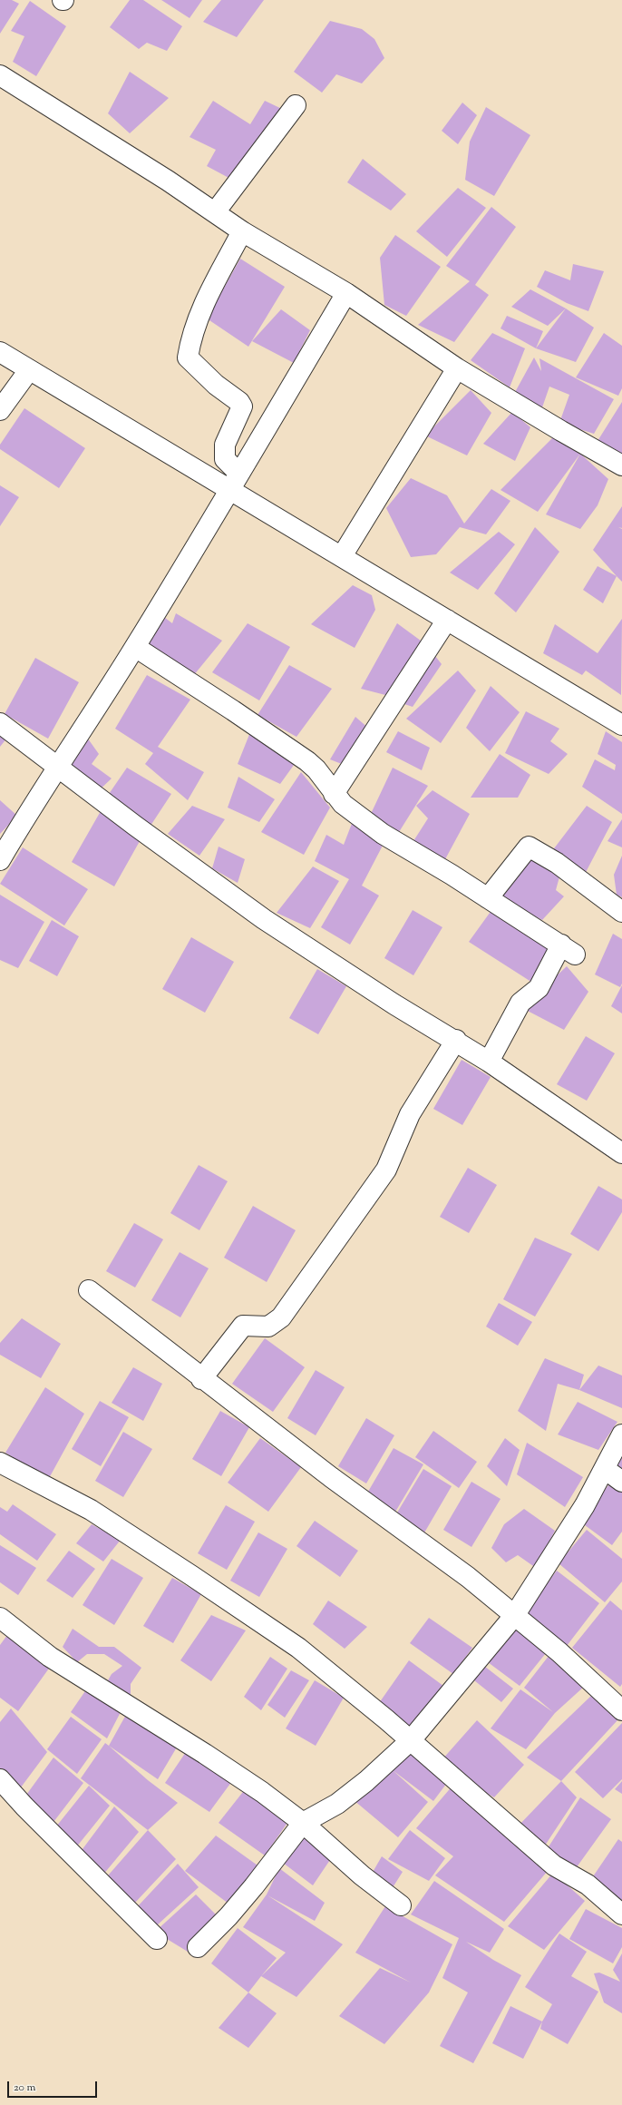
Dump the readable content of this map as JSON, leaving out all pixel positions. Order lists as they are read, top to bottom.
{
  "scale_bar": "20 m"
}
